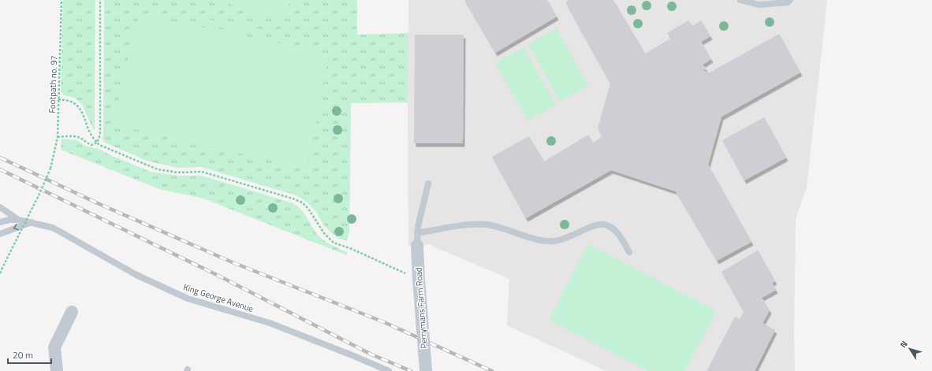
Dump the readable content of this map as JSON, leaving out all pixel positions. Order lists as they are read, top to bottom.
{
  "streets": {
    "street": ["Perrymans Farm Road"],
    "lane": ["King George Avenue"],
    "path": ["Footpath no. 97"]
  },
  "scale_bar": "20 m",
  "north": "top left"
}
